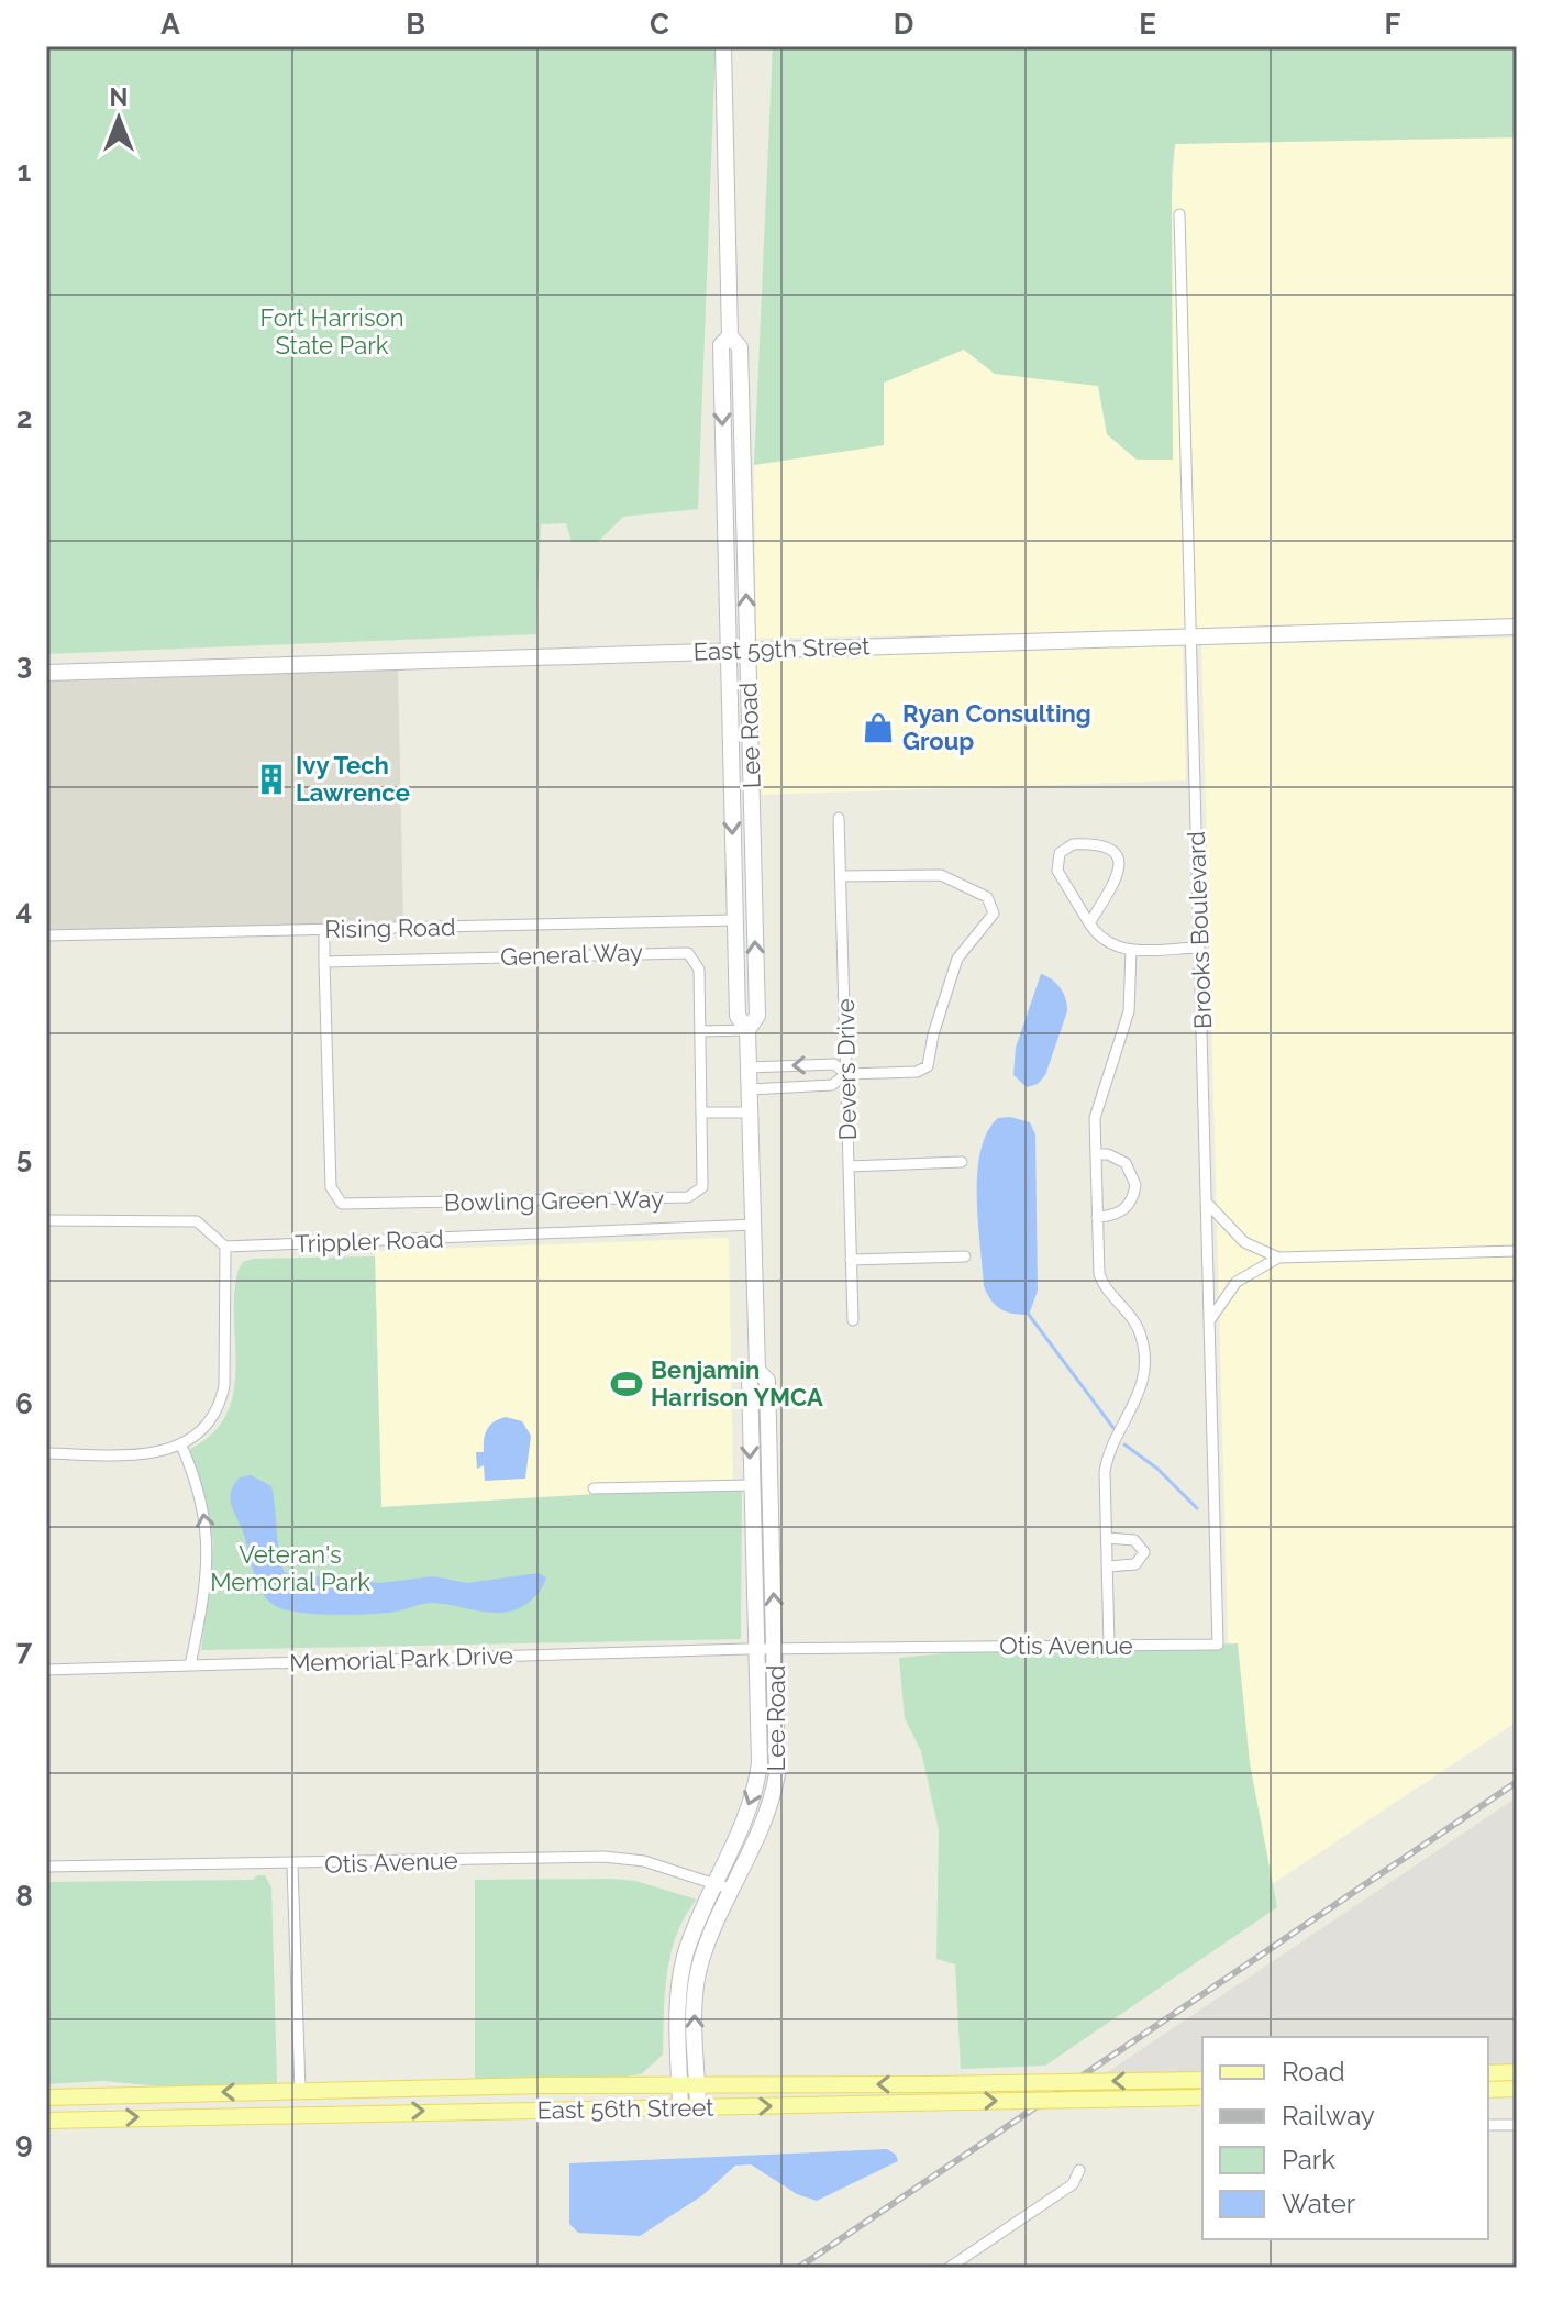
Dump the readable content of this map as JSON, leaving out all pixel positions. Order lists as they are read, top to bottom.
{
  "streets": {
    "main road": ["East 56th Street"],
    "street": [
      "East 59th Street",
      "Lee Road",
      "Rising Road",
      "Brooks Boulevard",
      "General Way",
      "Devers Drive",
      "Bowling Green Way",
      "Trippler Road",
      "Otis Avenue",
      "Memorial Park Drive"
    ]
  },
  "crossings": [
    ["East 59th Street", "Lee Road"],
    ["East 59th Street", "Brooks Boulevard"],
    ["Lee Road", "Rising Road"],
    ["Lee Road", "Trippler Road"],
    ["Lee Road", "Otis Avenue"],
    ["Lee Road", "Memorial Park Drive"],
    ["Lee Road", "East 56th Street"],
    ["Brooks Boulevard", "Otis Avenue"],
    ["General Way", "Bowling Green Way"],
    ["Otis Avenue", "Memorial Park Drive"]
  ],
  "parks": ["Fort Harrison State Park", "Veteran's Memorial Park"],
  "places": {
    "shop": ["Ryan Consulting Group"],
    "building": ["Ivy Tech Lawrence"],
    "sports": ["Benjamin Harrison YMCA"]
  },
  "legend": [
    "Road",
    "Railway",
    "Park",
    "Water"
  ],
  "north": "top",
  "grid": {
    "columns": [
      "A",
      "B",
      "C",
      "D",
      "E",
      "F"
    ],
    "rows": [
      "1",
      "2",
      "3",
      "4",
      "5",
      "6",
      "7",
      "8",
      "9"
    ]
  }
}
